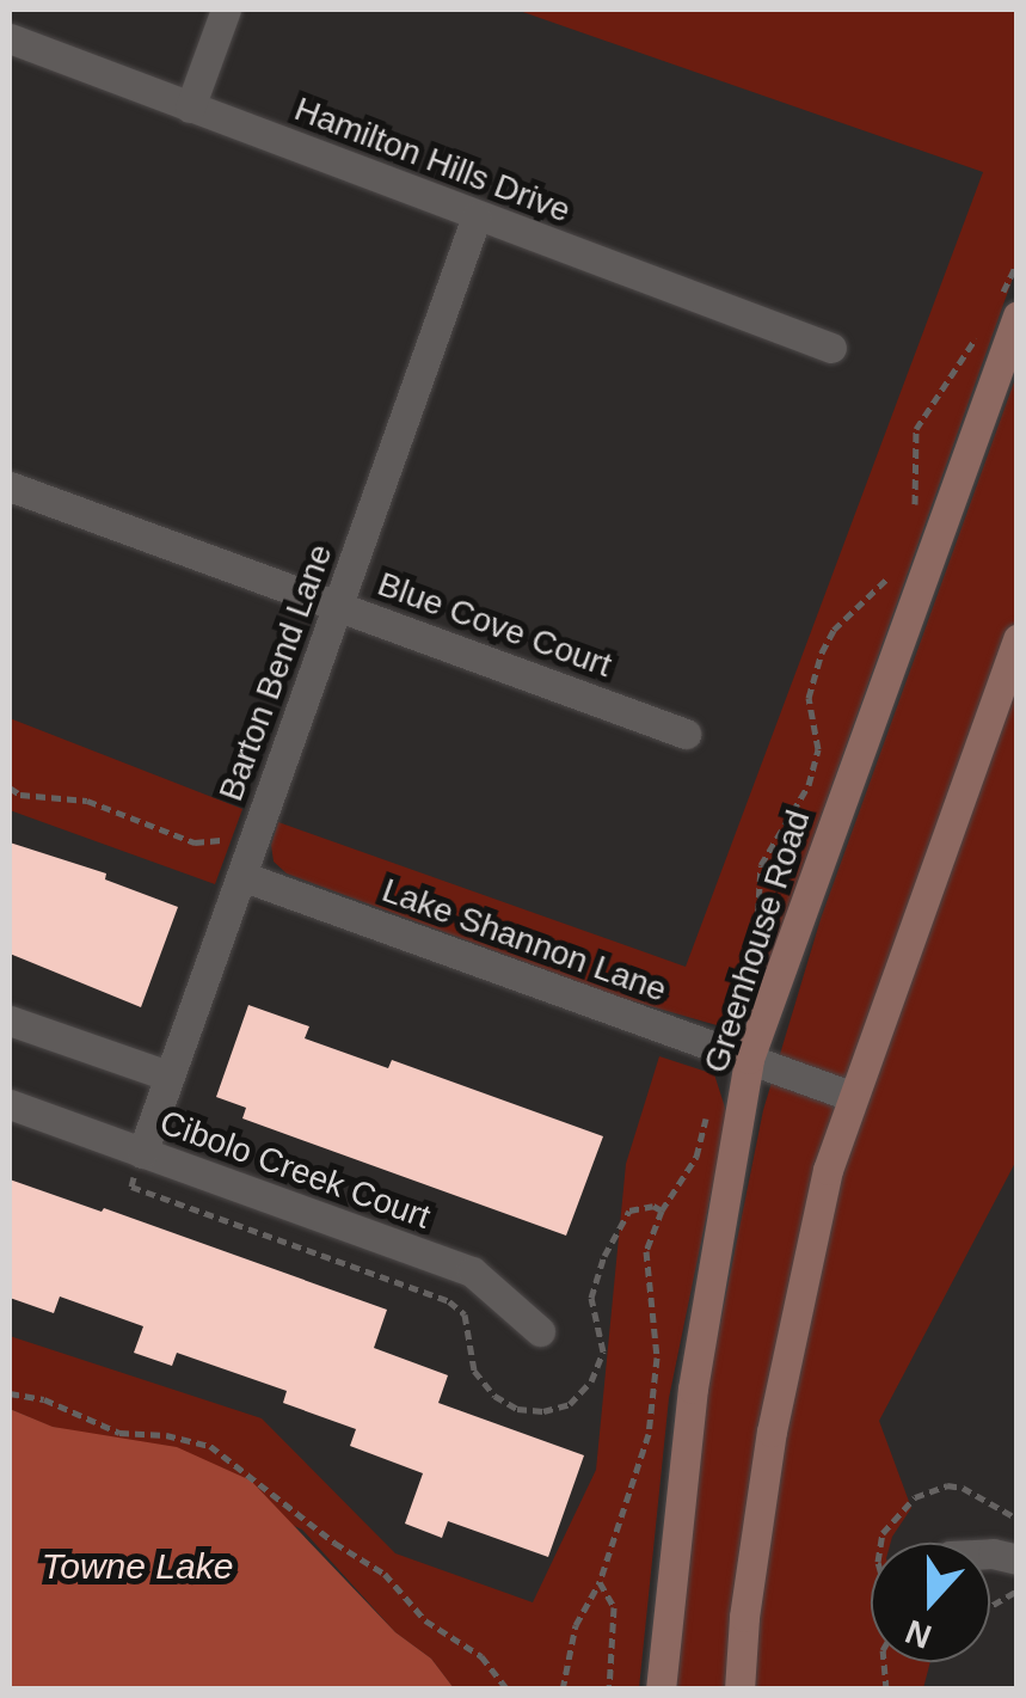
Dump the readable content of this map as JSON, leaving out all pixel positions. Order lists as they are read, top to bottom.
{
  "streets": {
    "main road": ["Greenhouse Road"],
    "street": [
      "Hamilton Hills Drive",
      "Blue Cove Court",
      "Barton Bend Lane",
      "Lake Shannon Lane",
      "Cibolo Creek Court"
    ]
  },
  "crossings": [
    ["Hamilton Hills Drive", "Barton Bend Lane"],
    ["Blue Cove Court", "Barton Bend Lane"],
    ["Barton Bend Lane", "Lake Shannon Lane"],
    ["Barton Bend Lane", "Cibolo Creek Court"],
    ["Lake Shannon Lane", "Greenhouse Road"]
  ],
  "water": ["Towne Lake"],
  "north": "bottom"
}
